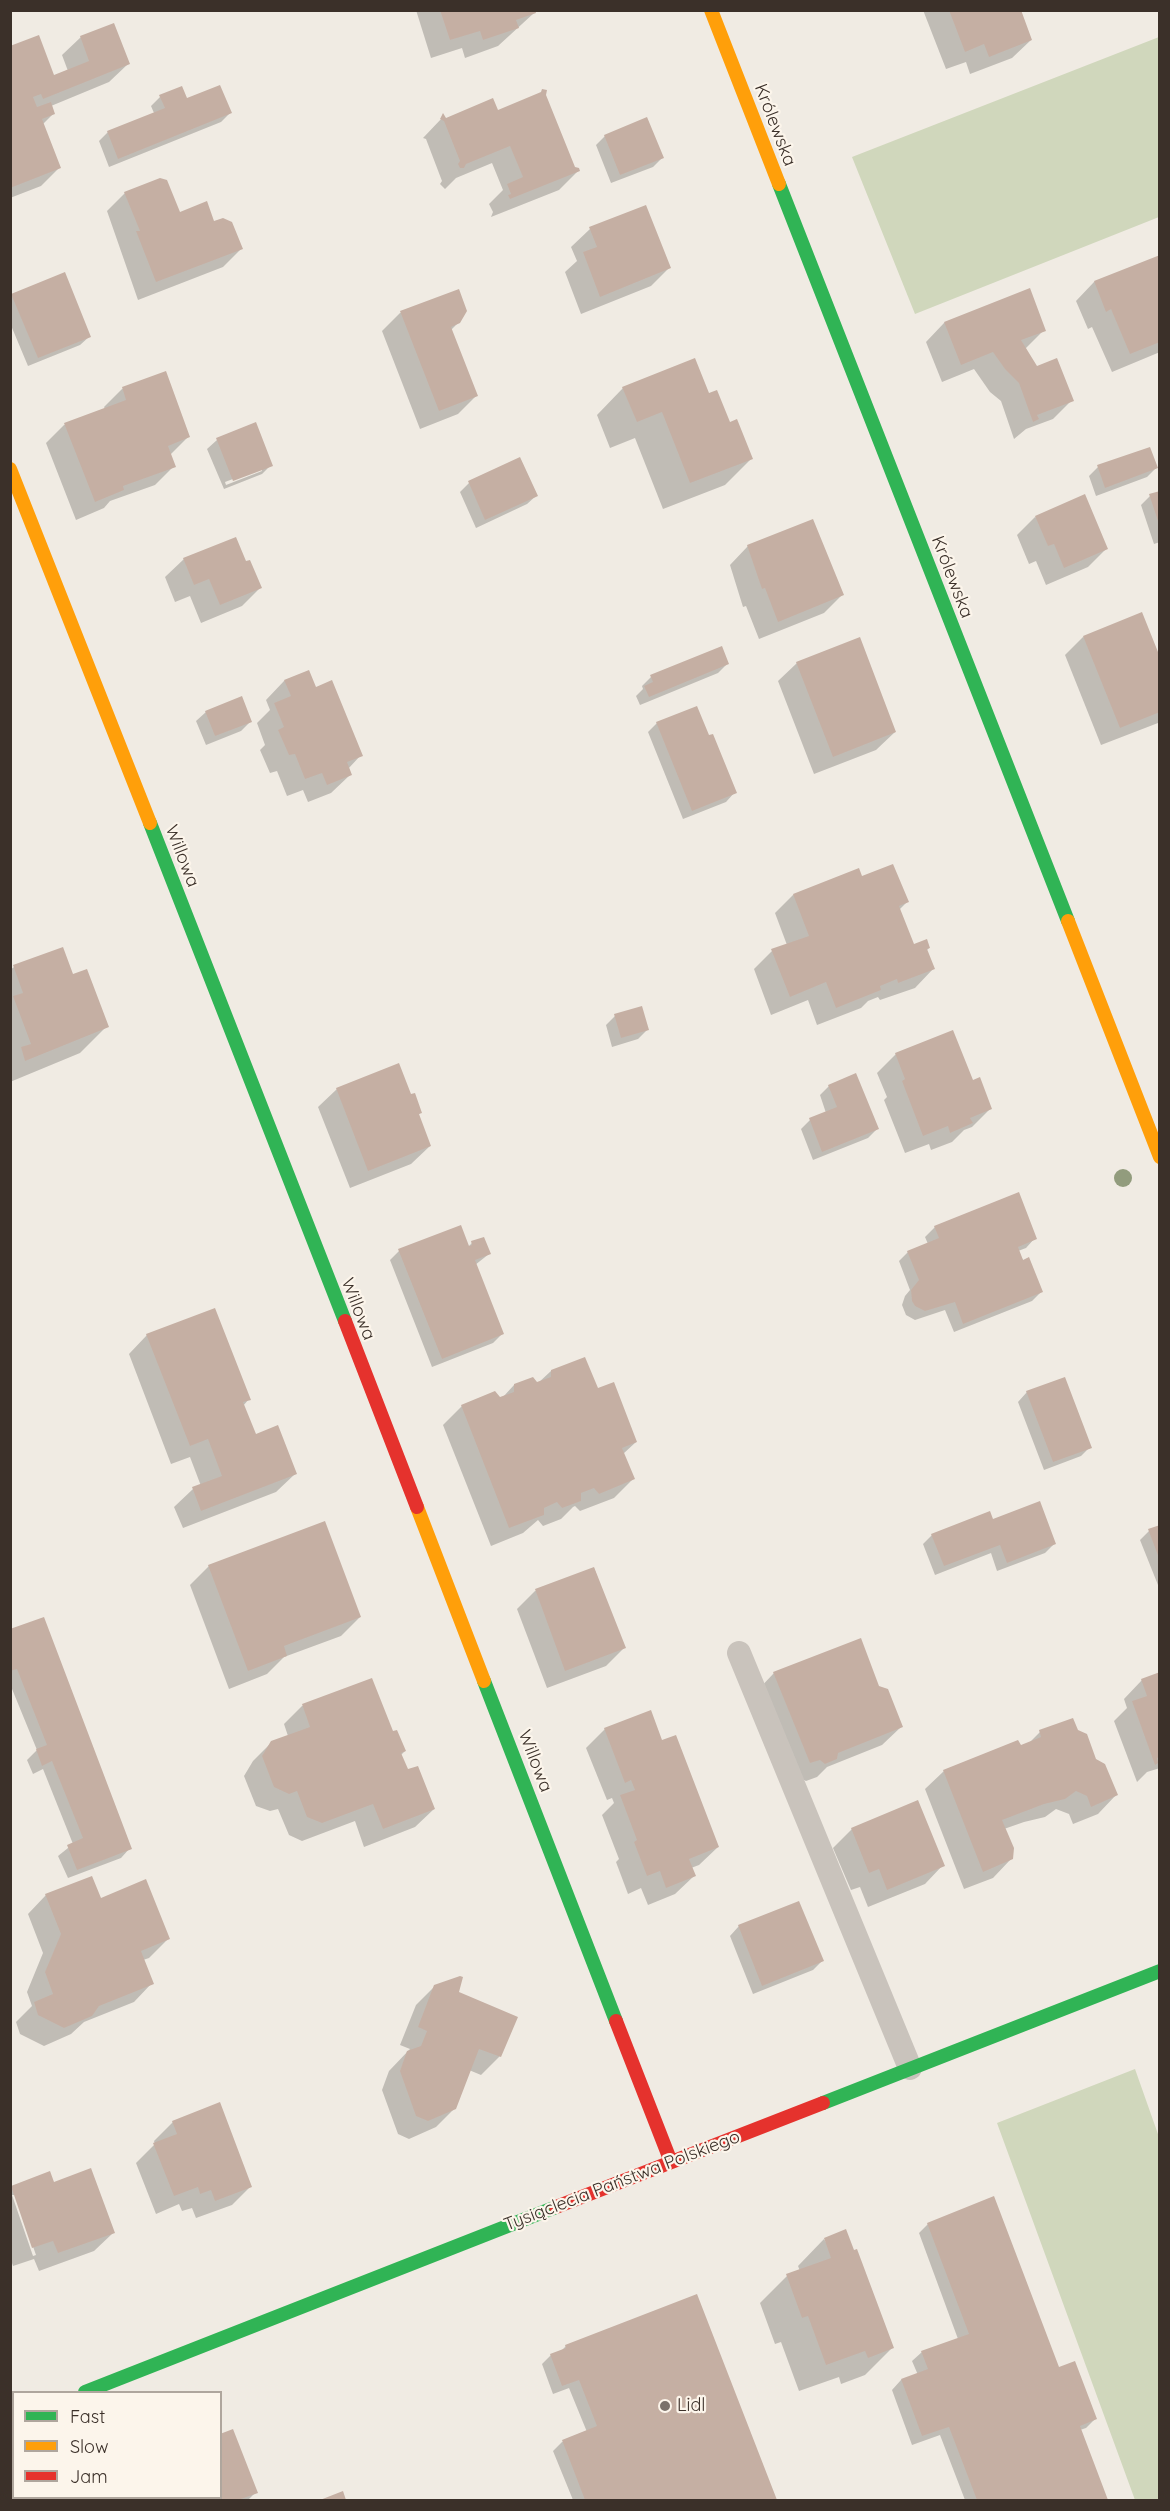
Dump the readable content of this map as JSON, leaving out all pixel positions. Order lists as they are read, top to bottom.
{
  "streets": {
    "street": ["Królewska", "Willowa", "Tysiąclecia Państwa Polskiego"]
  },
  "crossings": [
    ["Willowa", "Tysiąclecia Państwa Polskiego"]
  ],
  "places": ["Lidl"],
  "legend": ["Fast", "Slow", "Jam"]
}
